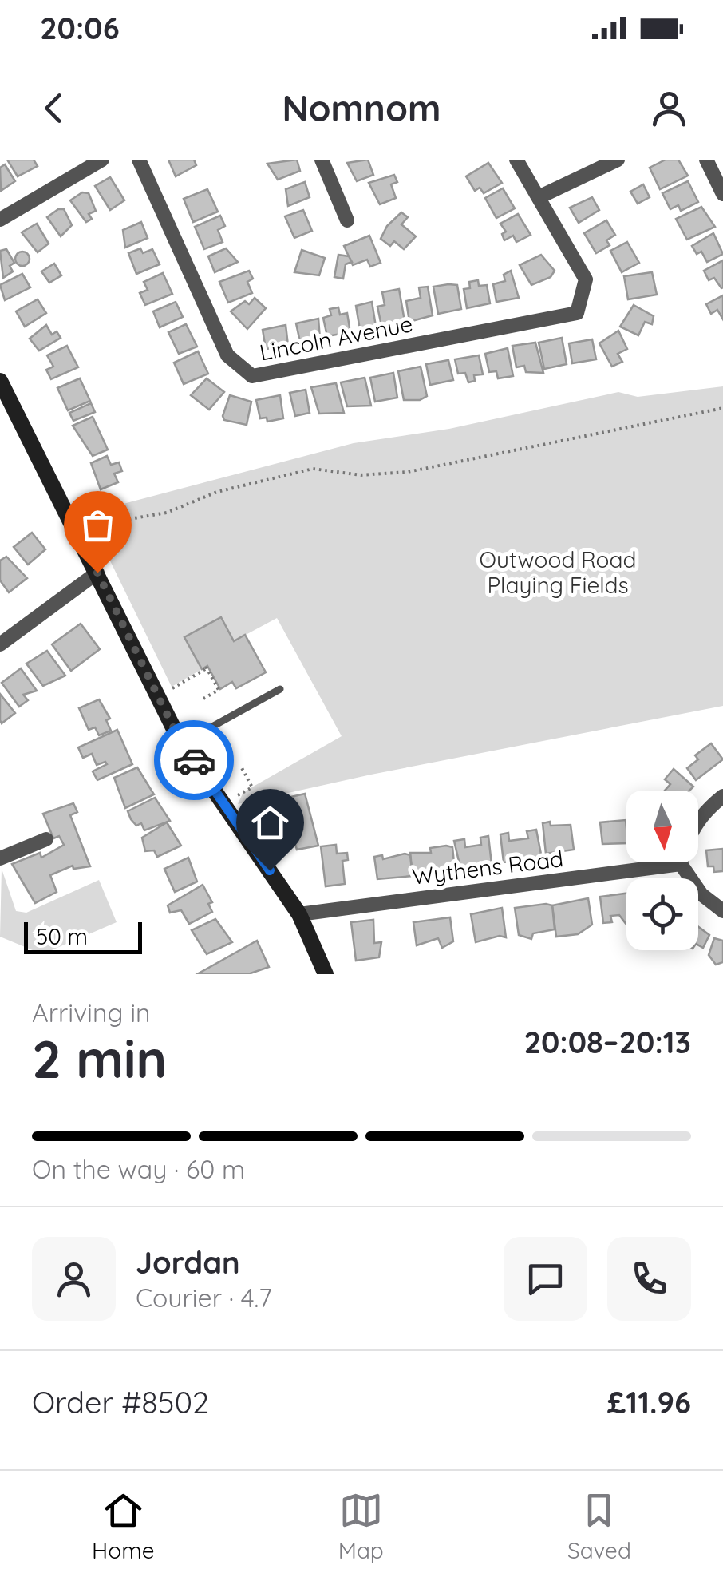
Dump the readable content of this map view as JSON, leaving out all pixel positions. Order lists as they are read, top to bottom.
{
  "streets": {
    "street": ["Lincoln Avenue", "Wythens Road"]
  },
  "parks": ["Outwood Road Playing Fields"],
  "scale_bar": "50 m",
  "north": "bottom",
  "page": {
    "status": "20:06",
    "header": "Nomnom",
    "scale": "50 m",
    "heading": ["2 min", "Arriving in", "20:08–20:13"],
    "panel": [
      "Jordan",
      "Courier · 4.7",
      "Order #8502",
      "£11.96"
    ],
    "bar": "On the way · 60 m",
    "tabs": ["Home", "Map", "Saved"]
  }
}
